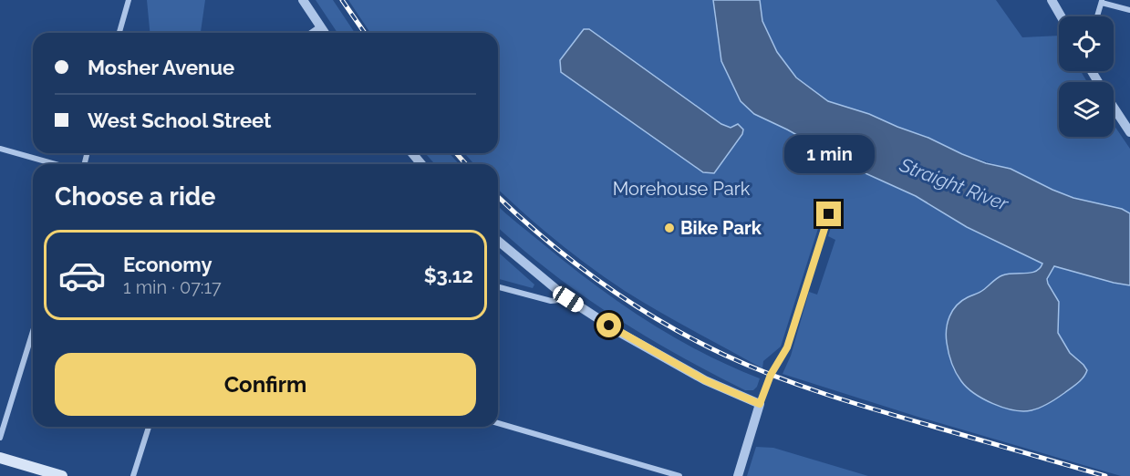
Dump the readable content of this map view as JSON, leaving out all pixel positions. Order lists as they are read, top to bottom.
{
  "water": ["Straight River"],
  "parks": ["Morehouse Park"],
  "places": ["Bike Park"],
  "page": {
    "banner": ["Mosher Avenue", "West School Street"],
    "bubble": "1 min",
    "heading": "Choose a ride",
    "list": [
      {
        "name": "Economy",
        "note": "1 min · 07:17",
        "value": "$3.12"
      }
    ],
    "buttons": "Confirm"
  }
}
